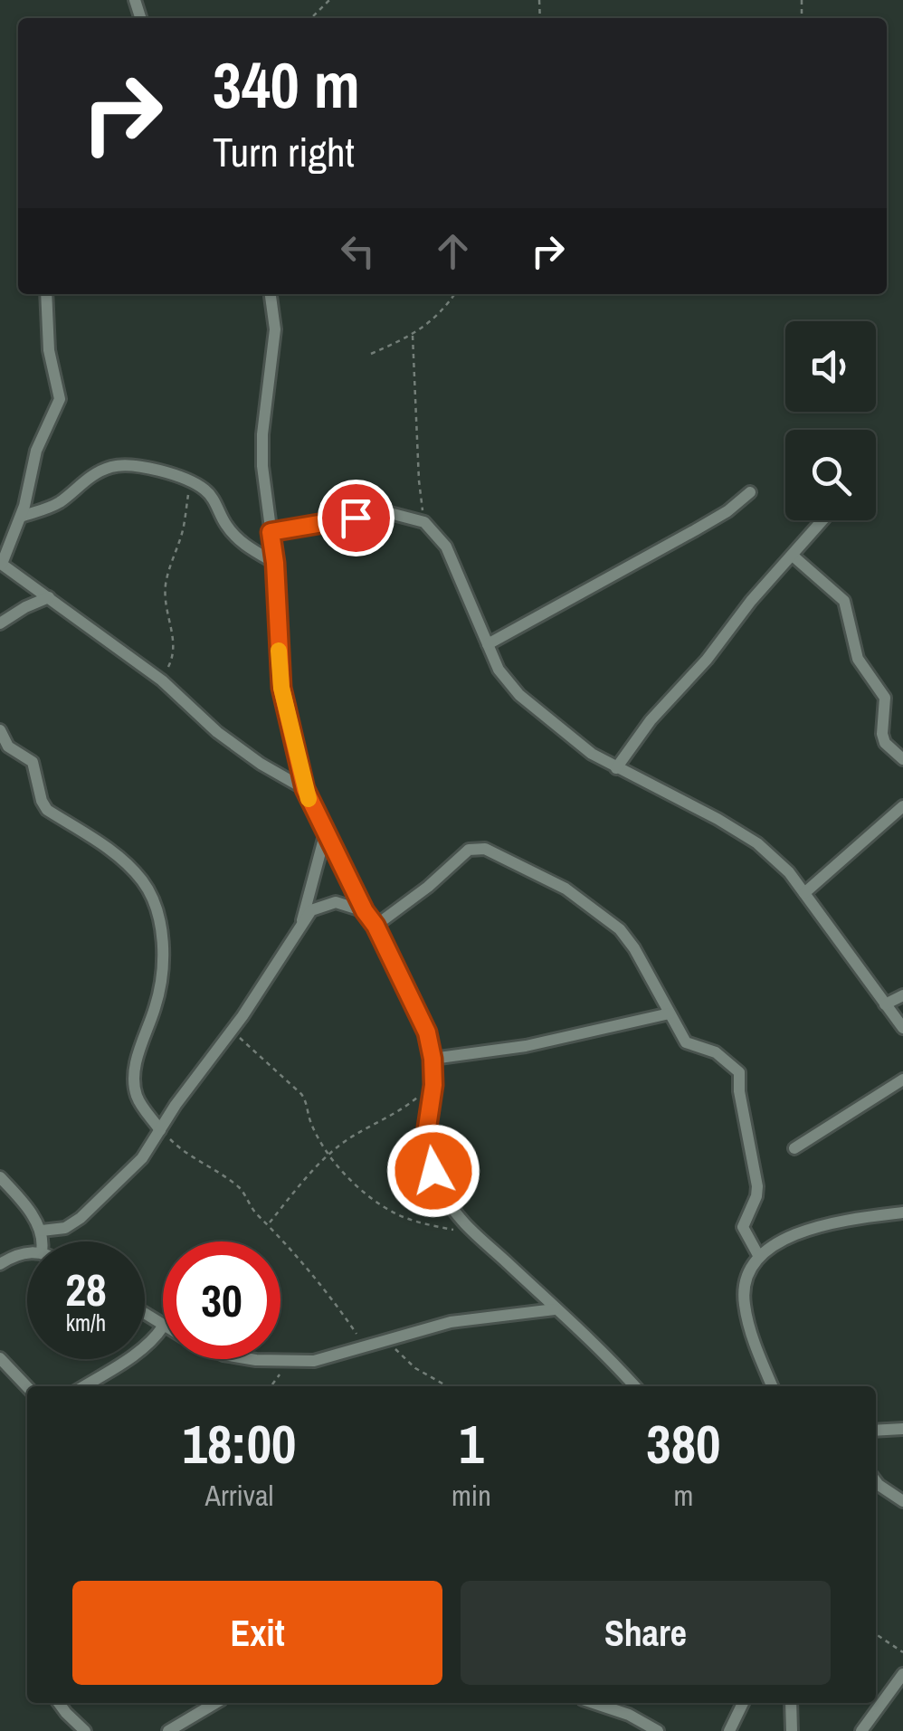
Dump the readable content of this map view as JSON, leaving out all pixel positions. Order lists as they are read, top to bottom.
{
  "page": {
    "turn": ["340 m", "Turn right"],
    "speed": "28 km/h",
    "limit": "30",
    "eta": [
      "18:00",
      "Arrival",
      "1",
      "min",
      "380",
      "m"
    ],
    "buttons": ["Exit", "Share"]
  }
}
